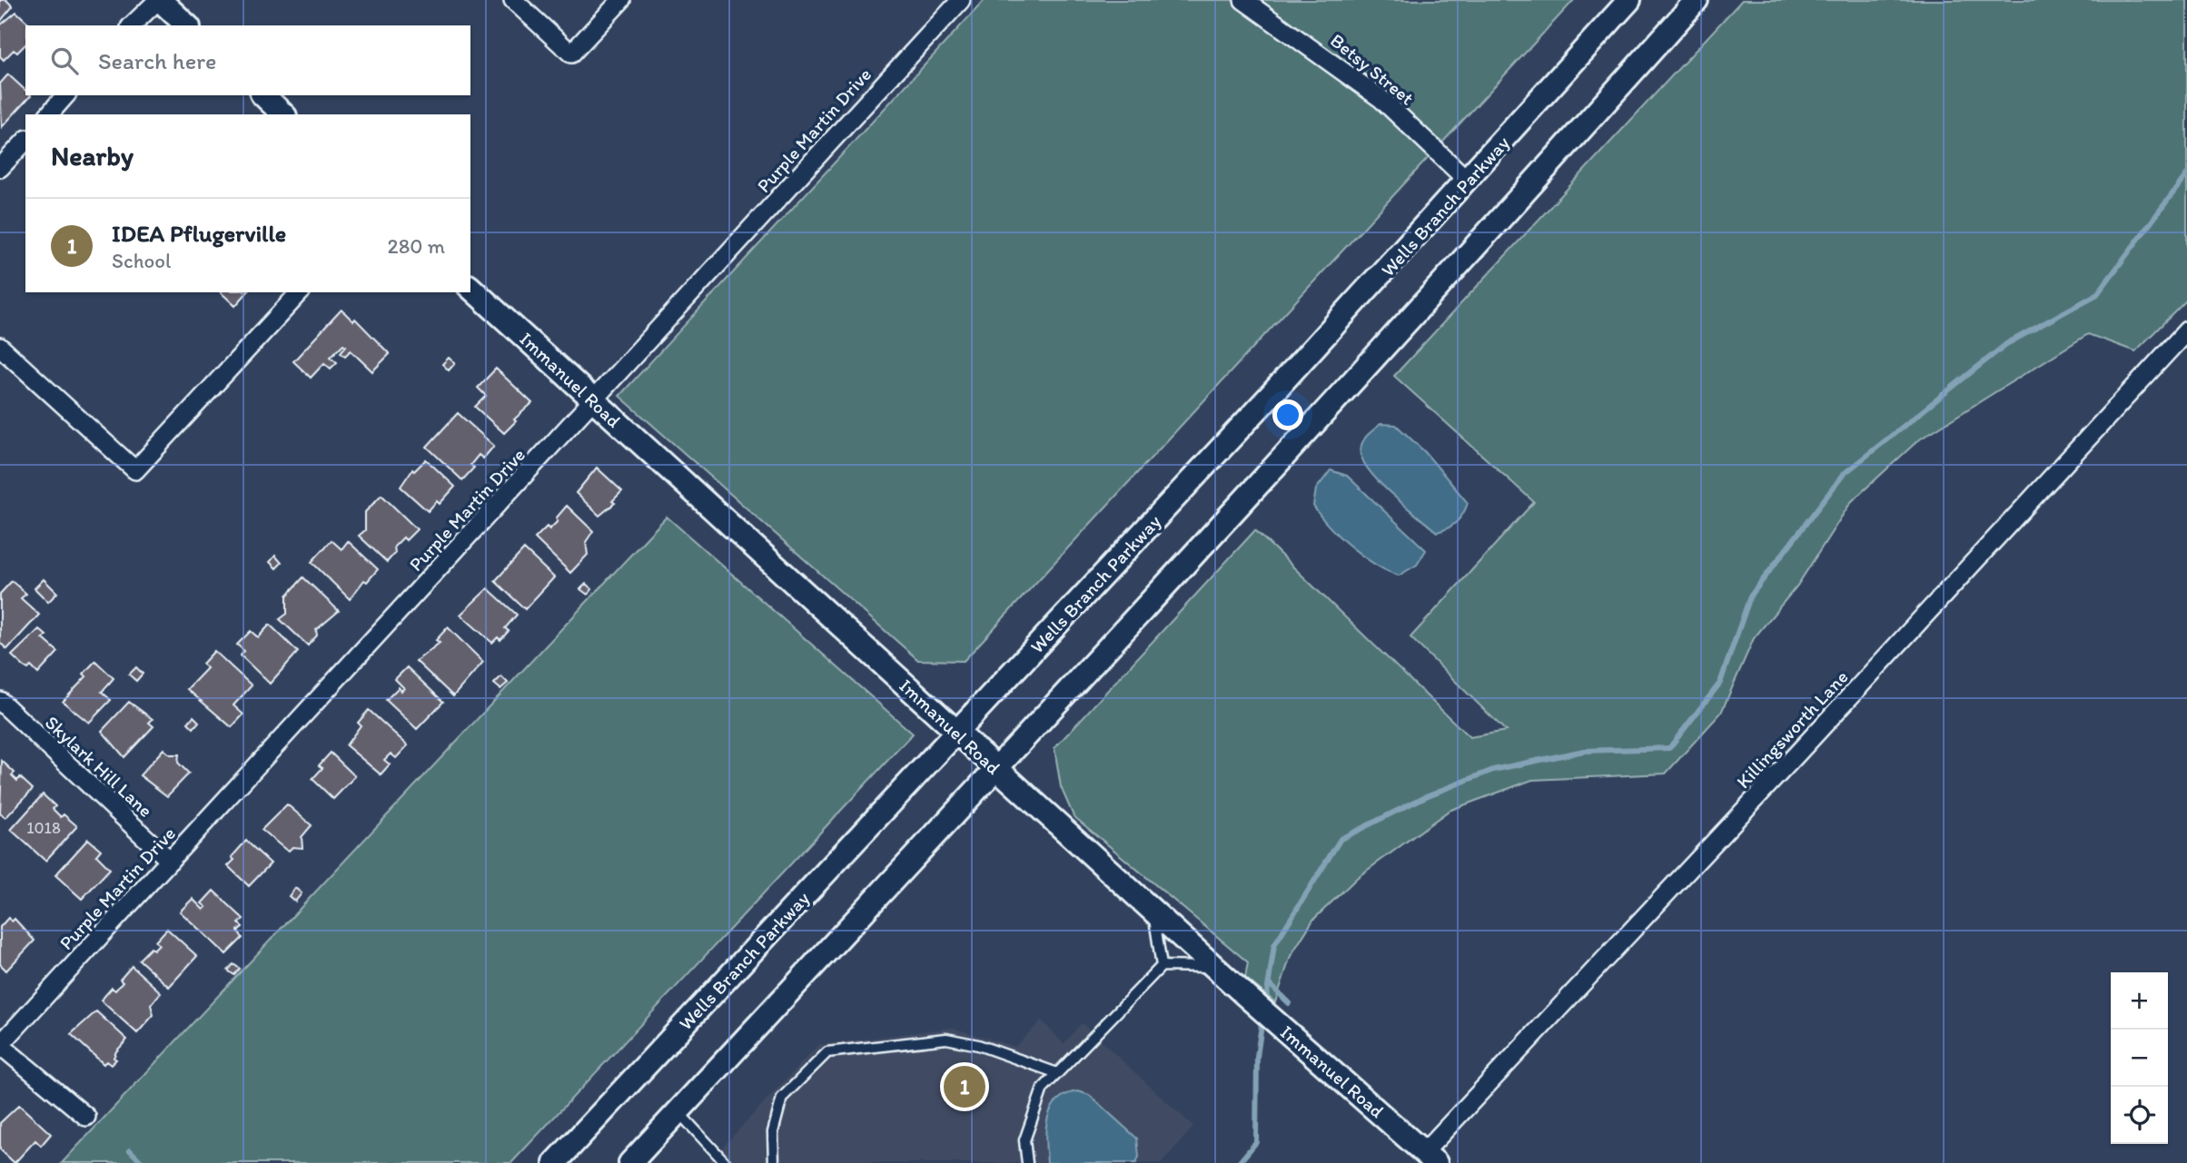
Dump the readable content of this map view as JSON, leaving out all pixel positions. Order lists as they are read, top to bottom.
{
  "streets": {
    "street": [
      "Betsy Street",
      "Purple Martin Drive",
      "Wells Branch Parkway",
      "Immanuel Road",
      "Killingsworth Lane",
      "Skylark Hill Lane"
    ]
  },
  "crossings": [
    ["Betsy Street", "Wells Branch Parkway"],
    ["Purple Martin Drive", "Immanuel Road"],
    ["Purple Martin Drive", "Skylark Hill Lane"],
    ["Wells Branch Parkway", "Immanuel Road"],
    ["Immanuel Road", "Killingsworth Lane"]
  ],
  "house_numbers": ["1018"],
  "page": {
    "search": "Search here",
    "heading": "Nearby",
    "list": [
      {
        "mark": "1",
        "name": "IDEA Pflugerville",
        "note": "School",
        "value": "280 m"
      }
    ],
    "map_buttons": ["+", "−"],
    "pins": "1"
  }
}
